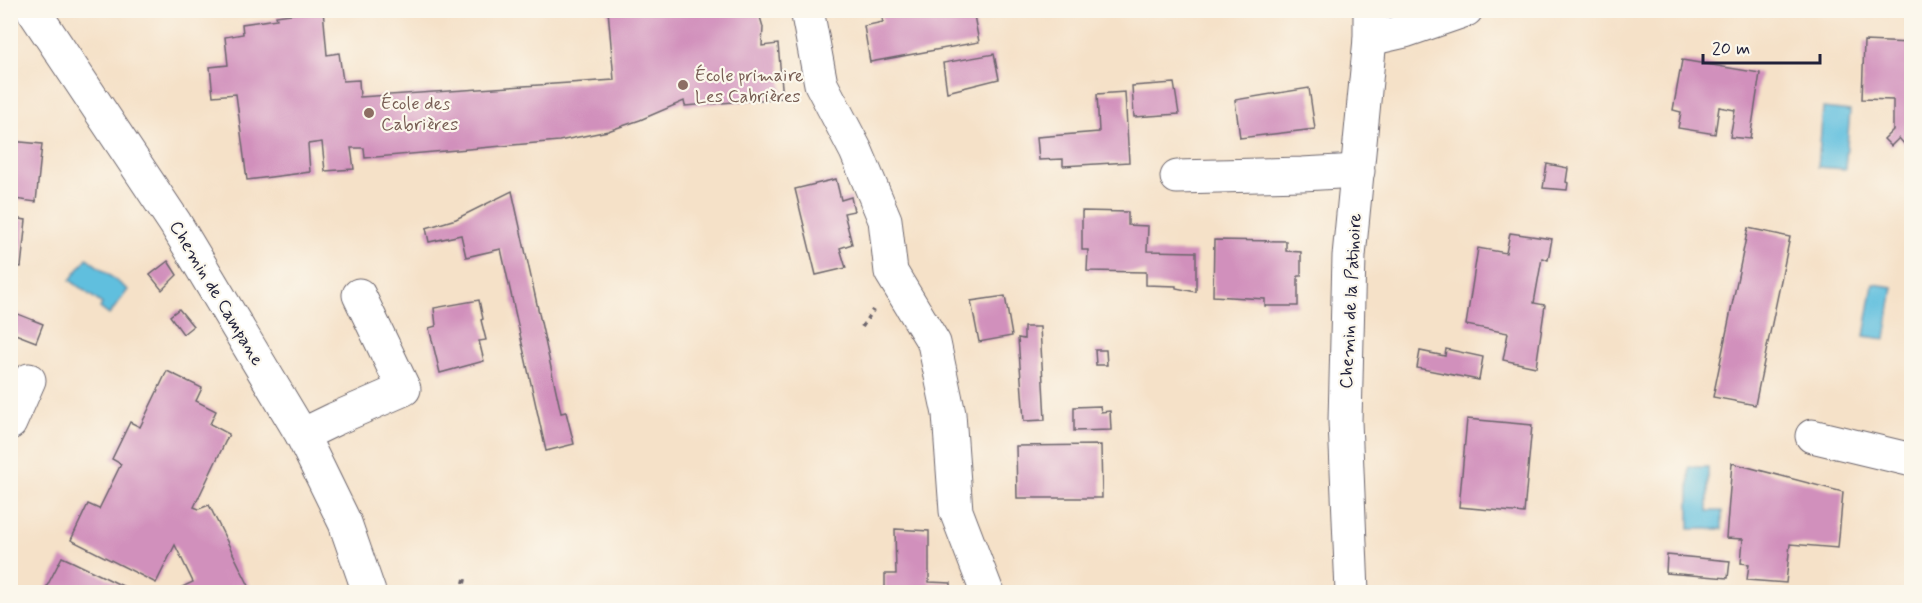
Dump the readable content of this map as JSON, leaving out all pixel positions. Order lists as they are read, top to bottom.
{
  "streets": {
    "street": ["Chemin de Campane", "Chemin de la Patinoire"]
  },
  "places": ["École primaire Les Cabrières", "École des Cabrières"],
  "scale_bar": "20 m"
}
